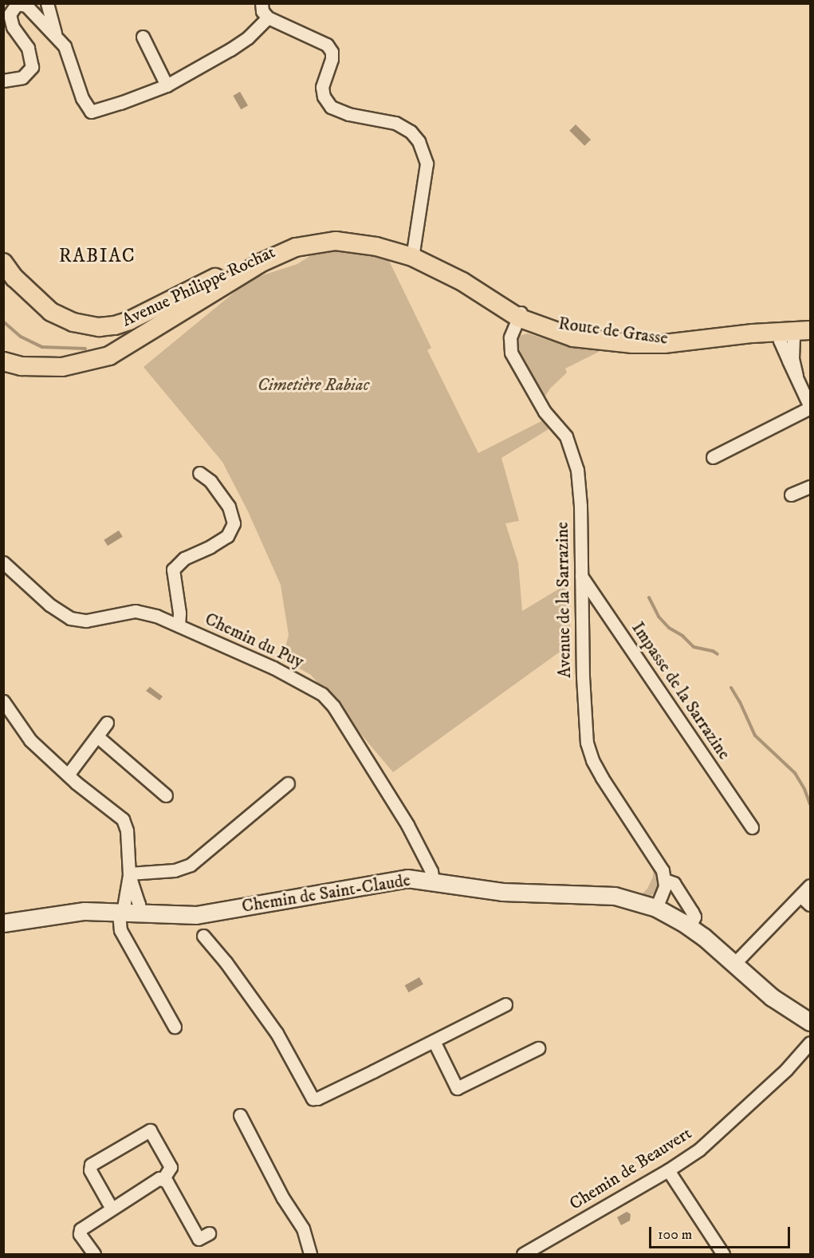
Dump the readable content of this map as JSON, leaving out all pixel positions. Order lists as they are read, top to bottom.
{
  "streets": {
    "main road": ["Avenue Philippe Rochat", "Route de Grasse"],
    "street": [
      "Avenue de la Sarrazine",
      "Chemin du Puy",
      "Impasse de la Sarrazine",
      "Chemin de Saint-Claude",
      "Chemin de Beauvert"
    ]
  },
  "crossings": [
    ["Avenue Philippe Rochat", "Route de Grasse"],
    ["Avenue Philippe Rochat", "Avenue de la Sarrazine"],
    ["Route de Grasse", "Avenue de la Sarrazine"],
    ["Avenue de la Sarrazine", "Impasse de la Sarrazine"],
    ["Avenue de la Sarrazine", "Chemin de Saint-Claude"],
    ["Chemin du Puy", "Chemin de Saint-Claude"]
  ],
  "districts": ["RABIAC"],
  "parks": ["Cimetière Rabiac"],
  "scale_bar": "100 m"
}
